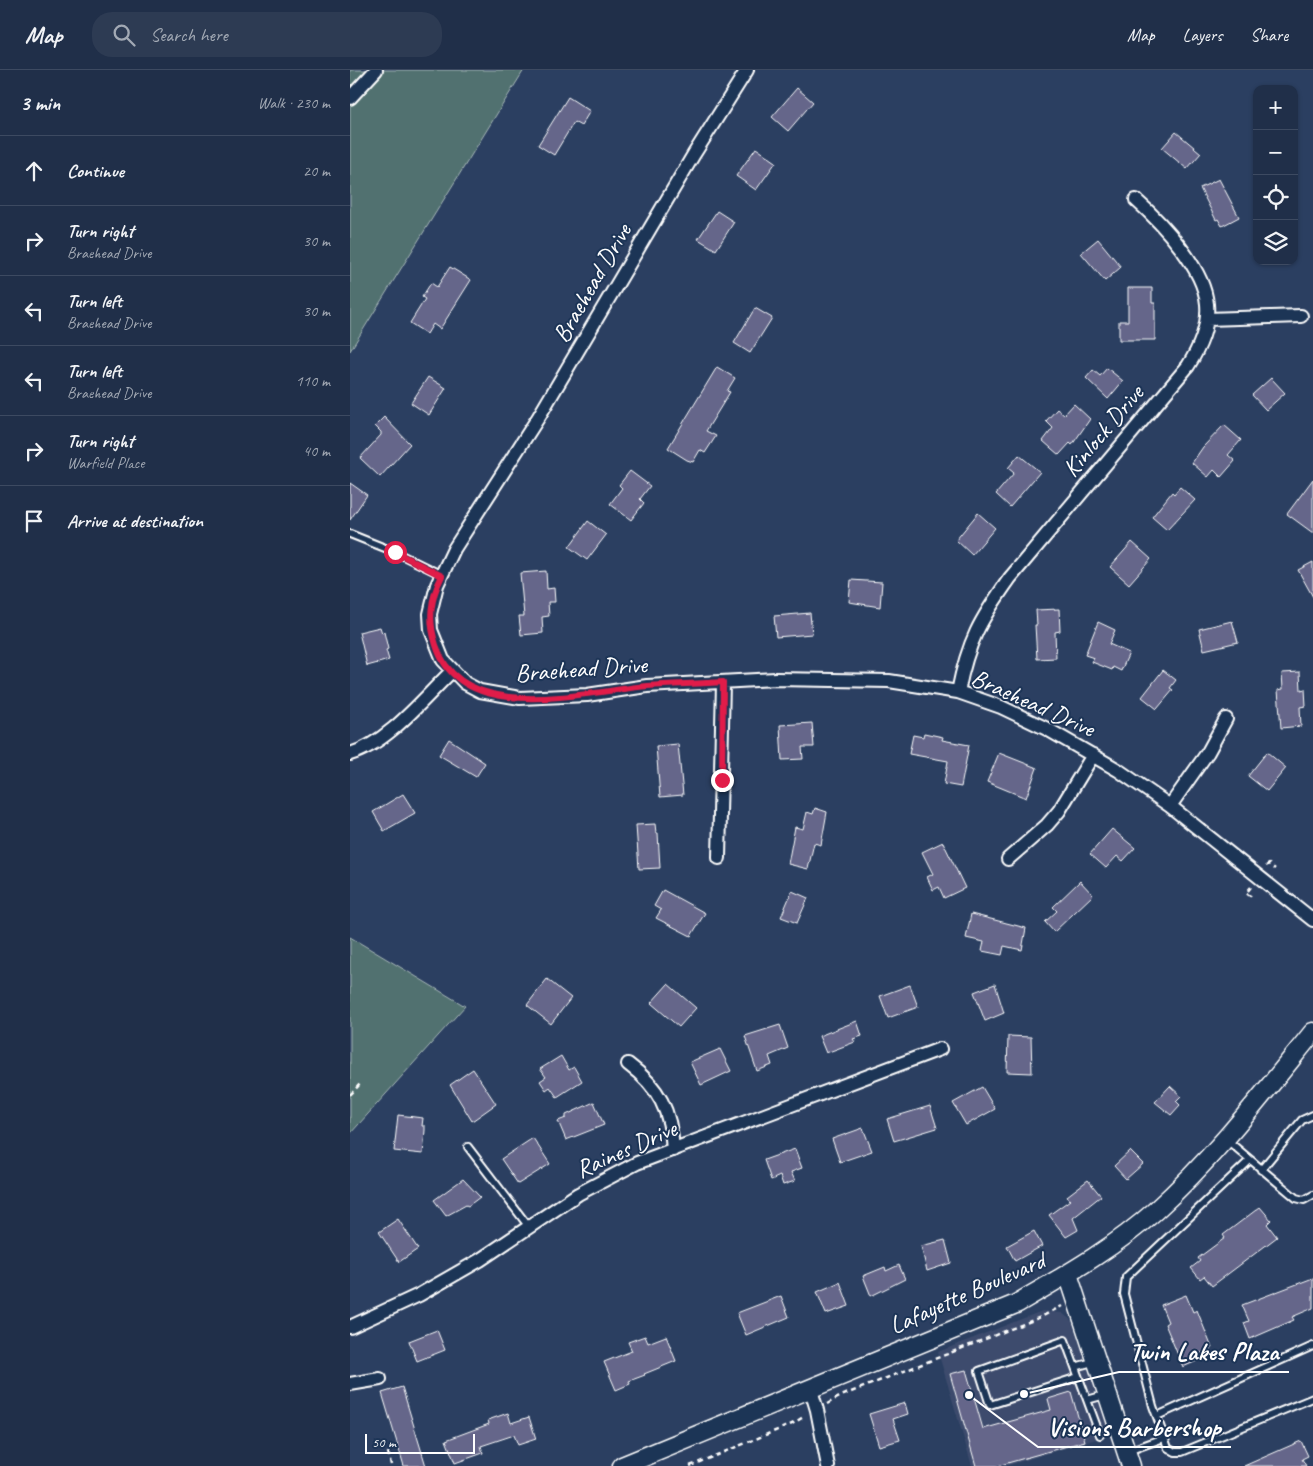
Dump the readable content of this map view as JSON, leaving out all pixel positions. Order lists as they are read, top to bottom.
{
  "streets": {
    "main road": ["Lafayette Boulevard"],
    "street": ["Braehead Drive", "Kinlock Drive", "Raines Drive"]
  },
  "crossings": [
    ["Braehead Drive", "Kinlock Drive"]
  ],
  "places": ["Twin Lakes Plaza", "Visions Barbershop"],
  "scale_bar": "50 m",
  "page": {
    "header": "Map",
    "search": "Search here",
    "nav": ["Map", "Layers", "Share"],
    "heading": ["3 min", "Walk · 230 m"],
    "map_buttons": ["+", "−"],
    "list": [
      ["Continue", "20 m"],
      ["Turn right", "Braehead Drive", "30 m"],
      ["Turn left", "Braehead Drive", "30 m"],
      ["Turn left", "Braehead Drive", "110 m"],
      ["Turn right", "Warfield Place", "40 m"],
      "Arrive at destination"
    ],
    "scale": "50 m"
  }
}
